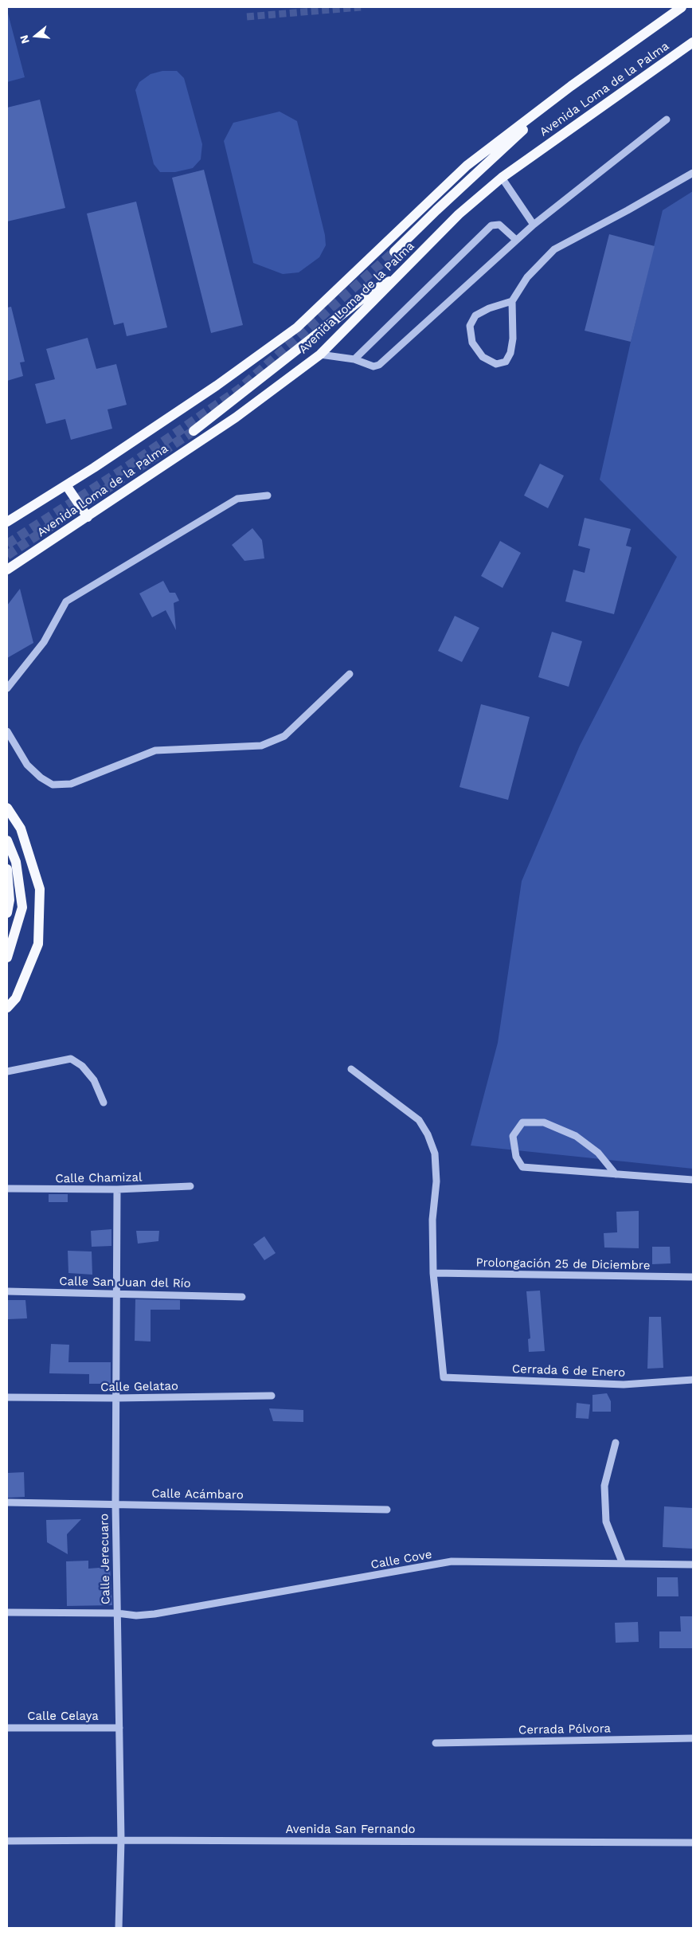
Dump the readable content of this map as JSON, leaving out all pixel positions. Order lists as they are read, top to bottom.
{
  "streets": {
    "main road": ["Avenida Loma de la Palma"],
    "street": [
      "Calle Chamizal",
      "Prolongación 25 de Diciembre",
      "Calle San Juan del Río",
      "Cerrada 6 de Enero",
      "Calle Gelatao",
      "Calle Acámbaro",
      "Calle Jerecuaro",
      "Calle Cove",
      "Calle Celaya",
      "Cerrada Pólvora",
      "Avenida San Fernando"
    ]
  },
  "crossings": [
    ["Calle Chamizal", "Calle Jerecuaro"],
    ["Prolongación 25 de Diciembre", "Cerrada 6 de Enero"],
    ["Calle San Juan del Río", "Calle Jerecuaro"],
    ["Calle Gelatao", "Calle Jerecuaro"],
    ["Calle Acámbaro", "Calle Jerecuaro"],
    ["Calle Jerecuaro", "Calle Cove"],
    ["Calle Jerecuaro", "Calle Celaya"],
    ["Calle Jerecuaro", "Avenida San Fernando"]
  ],
  "north": "left"
}
